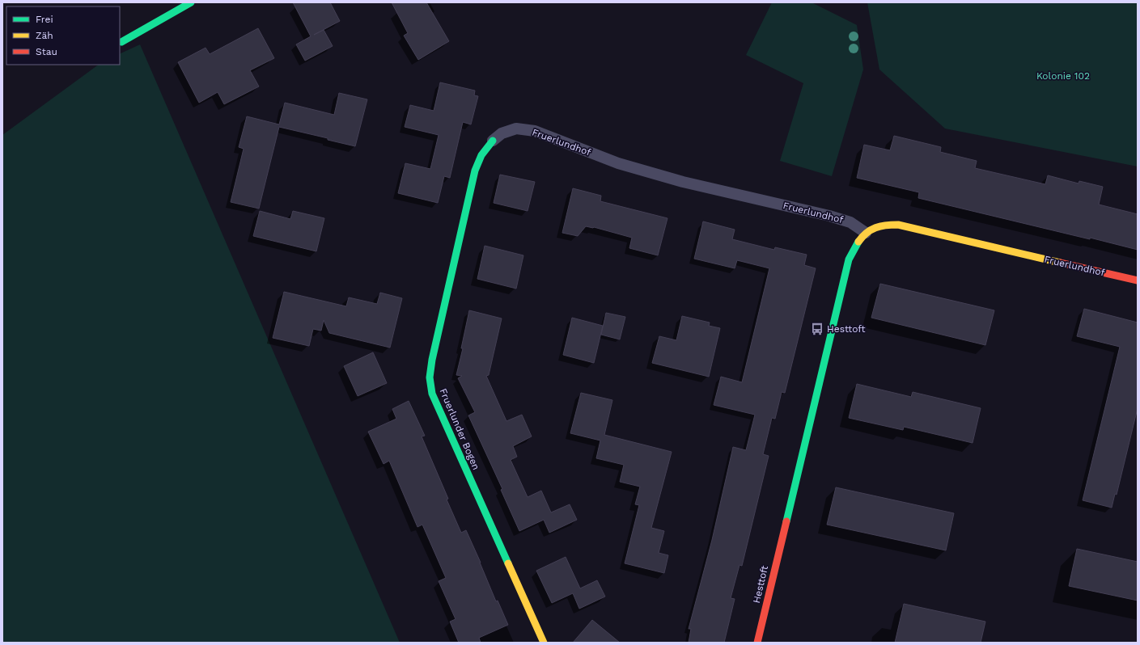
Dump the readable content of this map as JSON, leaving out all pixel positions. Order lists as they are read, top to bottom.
{
  "streets": {
    "street": ["Fruerlundhof", "Fruerlunder Bogen", "Hesttoft"]
  },
  "crossings": [
    ["Fruerlundhof", "Fruerlunder Bogen"],
    ["Fruerlundhof", "Hesttoft"]
  ],
  "parks": ["Kolonie 102"],
  "places": {
    "bus stop": ["Hesttoft"]
  },
  "legend": ["Frei", "Zäh", "Stau"]
}
